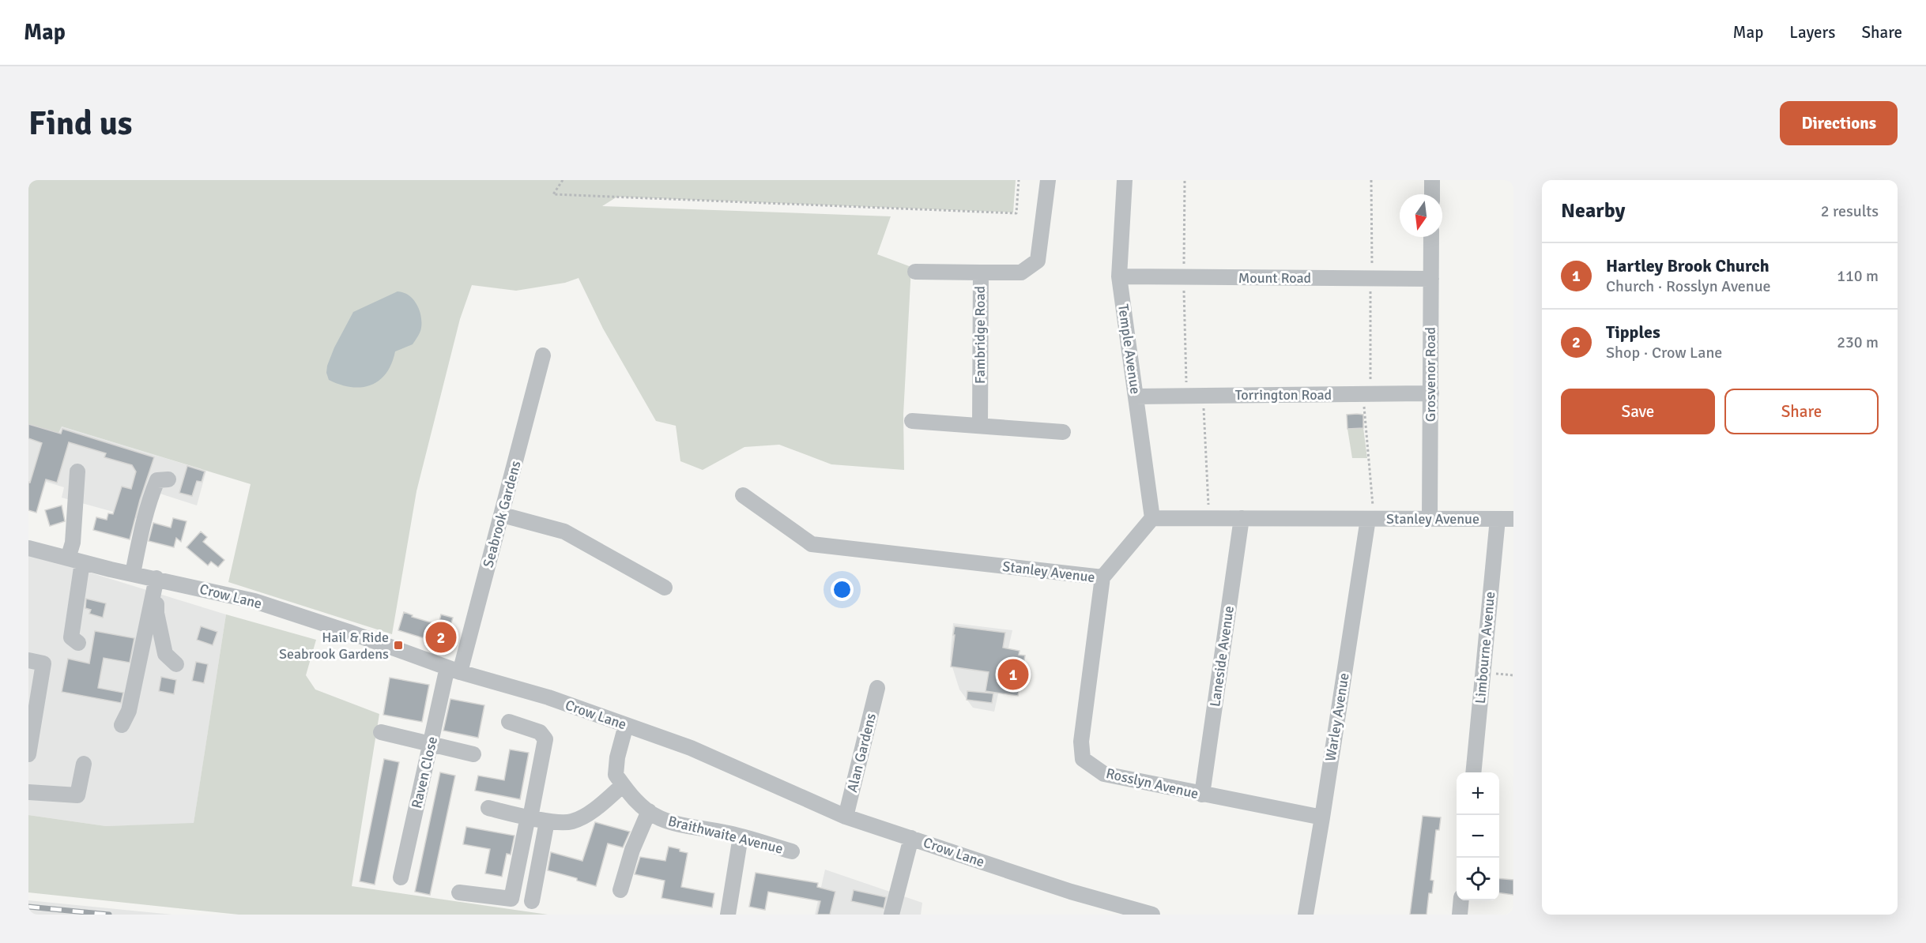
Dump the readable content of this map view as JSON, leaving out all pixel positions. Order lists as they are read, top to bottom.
{
  "streets": {
    "street": [
      "Mount Road",
      "Fambridge Road",
      "Temple Avenue",
      "Grosvenor Road",
      "Torrington Road",
      "Seabrook Gardens",
      "Stanley Avenue",
      "Crow Lane",
      "Limbourne Avenue",
      "Laneside Avenue",
      "Warley Avenue",
      "Alan Gardens",
      "Raven Close",
      "Rosslyn Avenue",
      "Braithwaite Avenue"
    ]
  },
  "crossings": [
    ["Mount Road", "Temple Avenue"],
    ["Mount Road", "Grosvenor Road"],
    ["Temple Avenue", "Torrington Road"],
    ["Temple Avenue", "Stanley Avenue"],
    ["Grosvenor Road", "Torrington Road"],
    ["Grosvenor Road", "Stanley Avenue"],
    ["Seabrook Gardens", "Crow Lane"],
    ["Seabrook Gardens", "Raven Close"],
    ["Stanley Avenue", "Limbourne Avenue"],
    ["Stanley Avenue", "Laneside Avenue"],
    ["Stanley Avenue", "Warley Avenue"],
    ["Stanley Avenue", "Rosslyn Avenue"],
    ["Crow Lane", "Alan Gardens"],
    ["Crow Lane", "Raven Close"],
    ["Crow Lane", "Braithwaite Avenue"],
    ["Laneside Avenue", "Rosslyn Avenue"],
    ["Warley Avenue", "Rosslyn Avenue"]
  ],
  "places": {
    "transit": ["Hail & Ride Seabrook Gardens"]
  },
  "north": "bottom",
  "page": {
    "header": "Map",
    "nav": ["Map", "Layers", "Share"],
    "buttons": [
      "Directions",
      ["Save", "Share"]
    ],
    "title": "Find us",
    "heading": ["Nearby", "2 results"],
    "list": [
      {
        "mark": "1",
        "name": "Hartley Brook Church",
        "note": "Church · Rosslyn Avenue",
        "value": "110 m"
      },
      {
        "mark": "2",
        "name": "Tipples",
        "note": "Shop · Crow Lane",
        "value": "230 m"
      }
    ],
    "pins": ["2", "1"],
    "map_buttons": ["+", "−"]
  }
}
